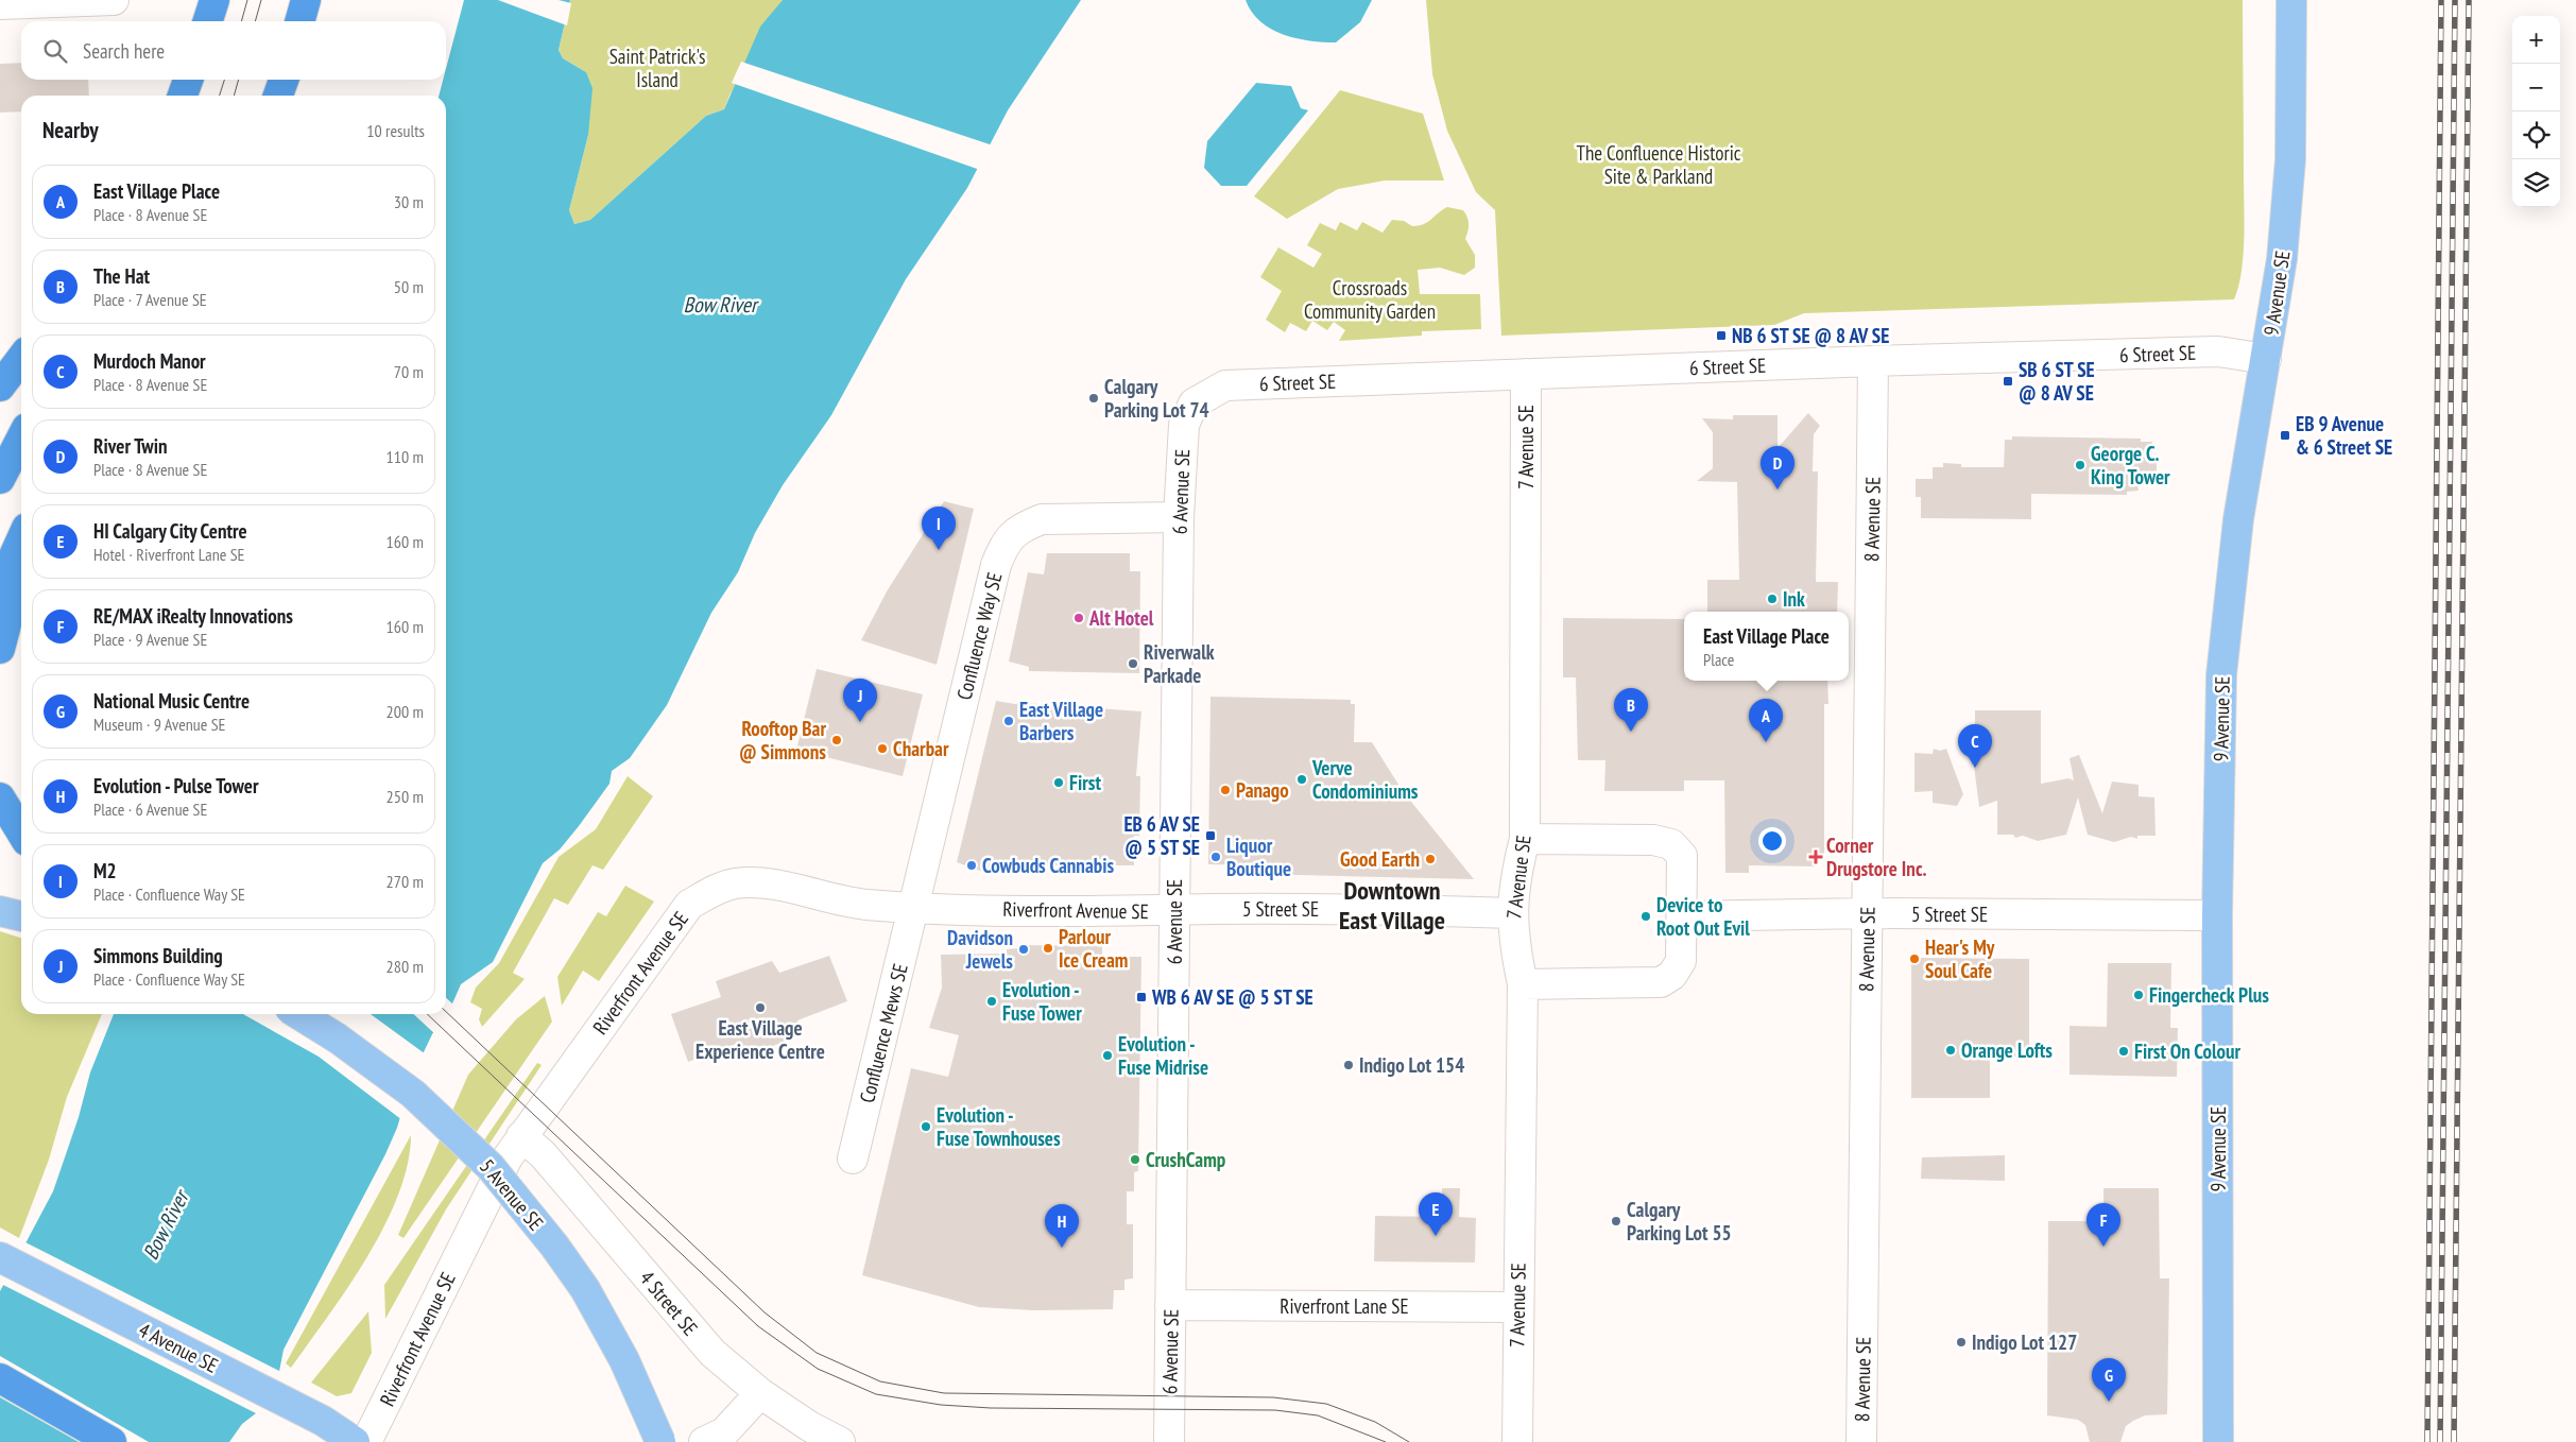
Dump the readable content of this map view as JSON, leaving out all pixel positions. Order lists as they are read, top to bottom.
{
  "streets": {
    "main road": ["9 Avenue SE", "5 Avenue SE", "4 Avenue SE"],
    "street": [
      "6 Street SE",
      "7 Avenue SE",
      "6 Avenue SE",
      "8 Avenue SE",
      "Confluence Way SE",
      "5 Street SE",
      "Riverfront Avenue SE",
      "Confluence Mews SE",
      "4 Street SE",
      "Riverfront Lane SE"
    ]
  },
  "crossings": [
    ["9 Avenue SE", "6 Street SE"],
    ["9 Avenue SE", "5 Street SE"],
    ["6 Street SE", "7 Avenue SE"],
    ["6 Street SE", "6 Avenue SE"],
    ["6 Street SE", "8 Avenue SE"],
    ["7 Avenue SE", "5 Street SE"],
    ["7 Avenue SE", "Riverfront Lane SE"],
    ["6 Avenue SE", "Confluence Way SE"],
    ["6 Avenue SE", "5 Street SE"],
    ["6 Avenue SE", "Riverfront Avenue SE"],
    ["6 Avenue SE", "Riverfront Lane SE"],
    ["8 Avenue SE", "5 Street SE"],
    ["Confluence Way SE", "Riverfront Avenue SE"],
    ["Confluence Way SE", "Confluence Mews SE"],
    ["5 Street SE", "Riverfront Avenue SE"],
    ["Riverfront Avenue SE", "Confluence Mews SE"],
    ["Riverfront Avenue SE", "4 Street SE"]
  ],
  "districts": ["Downtown East Village"],
  "water": ["Bow River"],
  "parks": ["Saint Patrick's Island", "The Confluence Historic Site & Parkland", "Crossroads Community Garden"],
  "places": {
    "transit": [
      "NB 6 ST SE @ 8 AV SE",
      "SB 6 ST SE @ 8 AV SE",
      "EB 9 Avenue & 6 Street SE",
      "EB 6 AV SE @ 5 ST SE",
      "WB 6 AV SE @ 5 ST SE"
    ],
    "other": [
      "Calgary Parking Lot 74",
      "George C. King Tower",
      "Ink",
      "Alt Hotel",
      "Riverwalk Parkade",
      "East Village Barbers",
      "Rooftop Bar @ Simmons",
      "Charbar",
      "Verve Condominiums",
      "First",
      "Panago",
      "Liquor Boutique",
      "Good Earth",
      "Cowbuds Cannabis",
      "Device to Root Out Evil",
      "Parlour Ice Cream",
      "Davidson Jewels",
      "Hear's My Soul Cafe",
      "Fingercheck Plus",
      "Evolution - Fuse Tower",
      "East Village Experience Centre",
      "Orange Lofts",
      "First On Colour",
      "Evolution - Fuse Midrise",
      "Indigo Lot 154",
      "Evolution - Fuse Townhouses",
      "CrushCamp",
      "Calgary Parking Lot 55",
      "Indigo Lot 127"
    ],
    "health": ["Corner Drugstore Inc."]
  },
  "page": {
    "map_buttons": ["+", "−"],
    "search": "Search here",
    "heading": ["Nearby", "10 results"],
    "list": [
      {
        "mark": "A",
        "name": "East Village Place",
        "note": "Place · 8 Avenue SE",
        "value": "30 m"
      },
      {
        "mark": "B",
        "name": "The Hat",
        "note": "Place · 7 Avenue SE",
        "value": "50 m"
      },
      {
        "mark": "C",
        "name": "Murdoch Manor",
        "note": "Place · 8 Avenue SE",
        "value": "70 m"
      },
      {
        "mark": "D",
        "name": "River Twin",
        "note": "Place · 8 Avenue SE",
        "value": "110 m"
      },
      {
        "mark": "E",
        "name": "HI Calgary City Centre",
        "note": "Hotel · Riverfront Lane SE",
        "value": "160 m"
      },
      {
        "mark": "F",
        "name": "RE/MAX iRealty Innovations",
        "note": "Place · 9 Avenue SE",
        "value": "160 m"
      },
      {
        "mark": "G",
        "name": "National Music Centre",
        "note": "Museum · 9 Avenue SE",
        "value": "200 m"
      },
      {
        "mark": "H",
        "name": "Evolution - Pulse Tower",
        "note": "Place · 6 Avenue SE",
        "value": "250 m"
      },
      {
        "mark": "I",
        "name": "M2",
        "note": "Place · Confluence Way SE",
        "value": "270 m"
      },
      {
        "mark": "J",
        "name": "Simmons Building",
        "note": "Place · Confluence Way SE",
        "value": "280 m"
      }
    ],
    "pins": [
      "D",
      "I",
      "J",
      "B",
      "A",
      "C",
      "E",
      "F",
      "H",
      "G"
    ],
    "popup": ["East Village Place", "Place"]
  }
}
